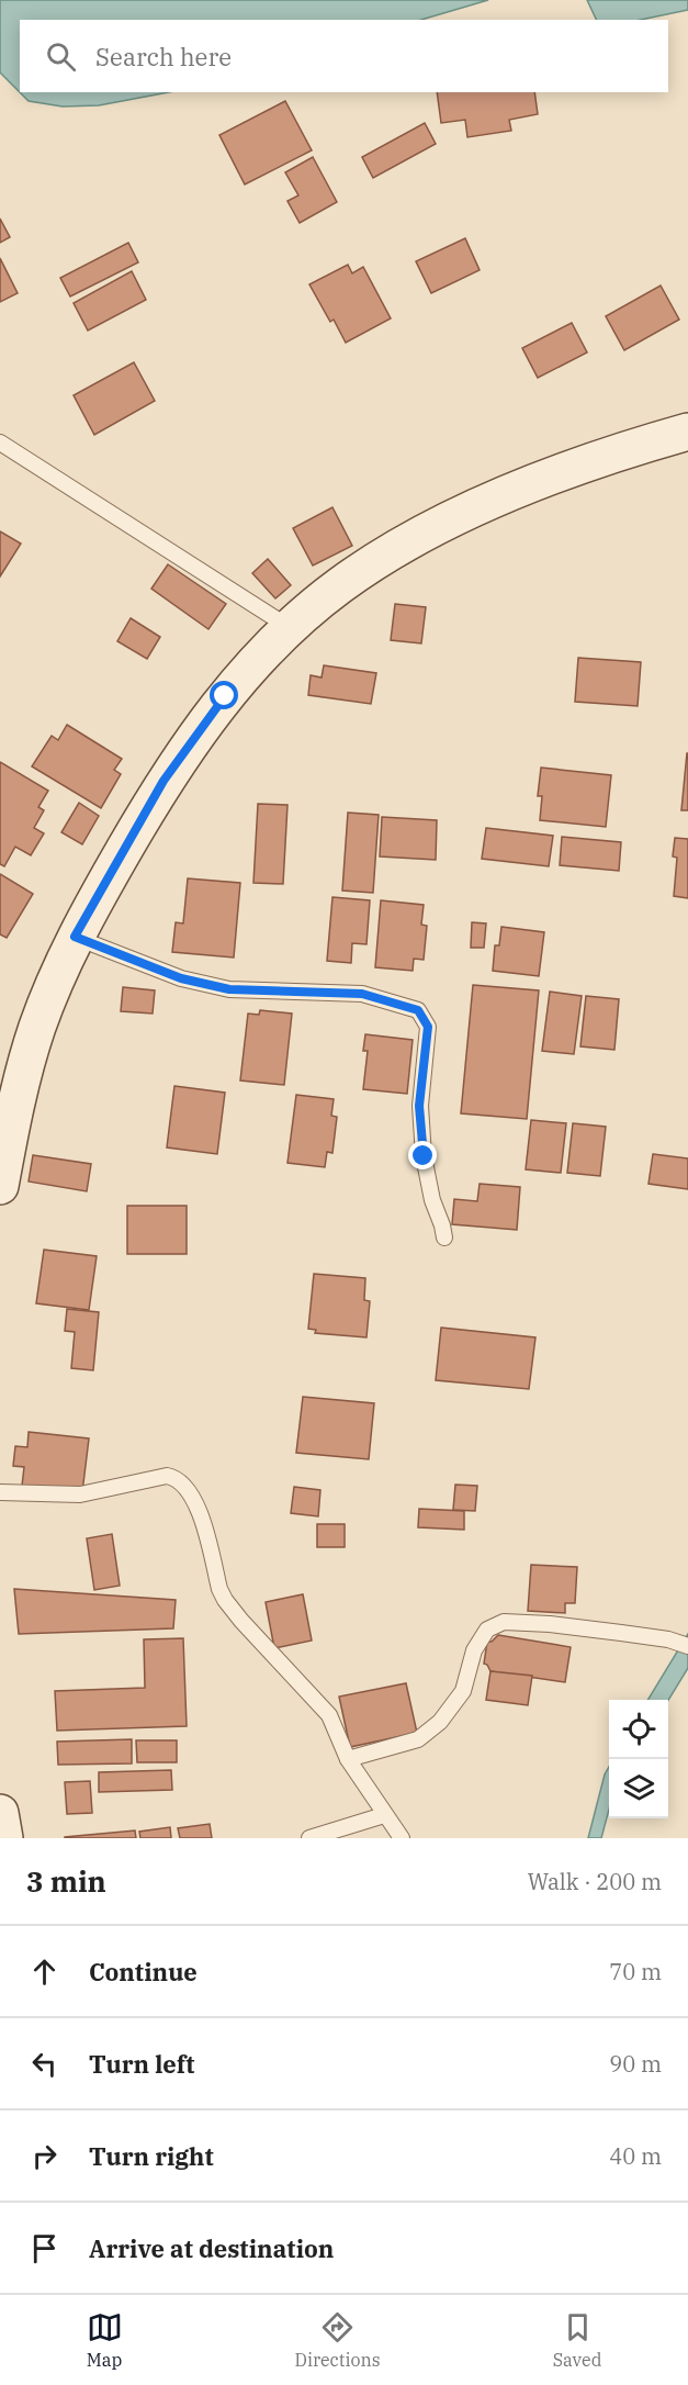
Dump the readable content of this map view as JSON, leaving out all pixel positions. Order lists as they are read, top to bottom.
{
  "page": {
    "search": "Search here",
    "heading": ["3 min", "Walk · 200 m"],
    "list": [
      ["Continue", "70 m"],
      ["Turn left", "90 m"],
      ["Turn right", "40 m"],
      "Arrive at destination"
    ],
    "nav": ["Map", "Directions", "Saved"]
  }
}
